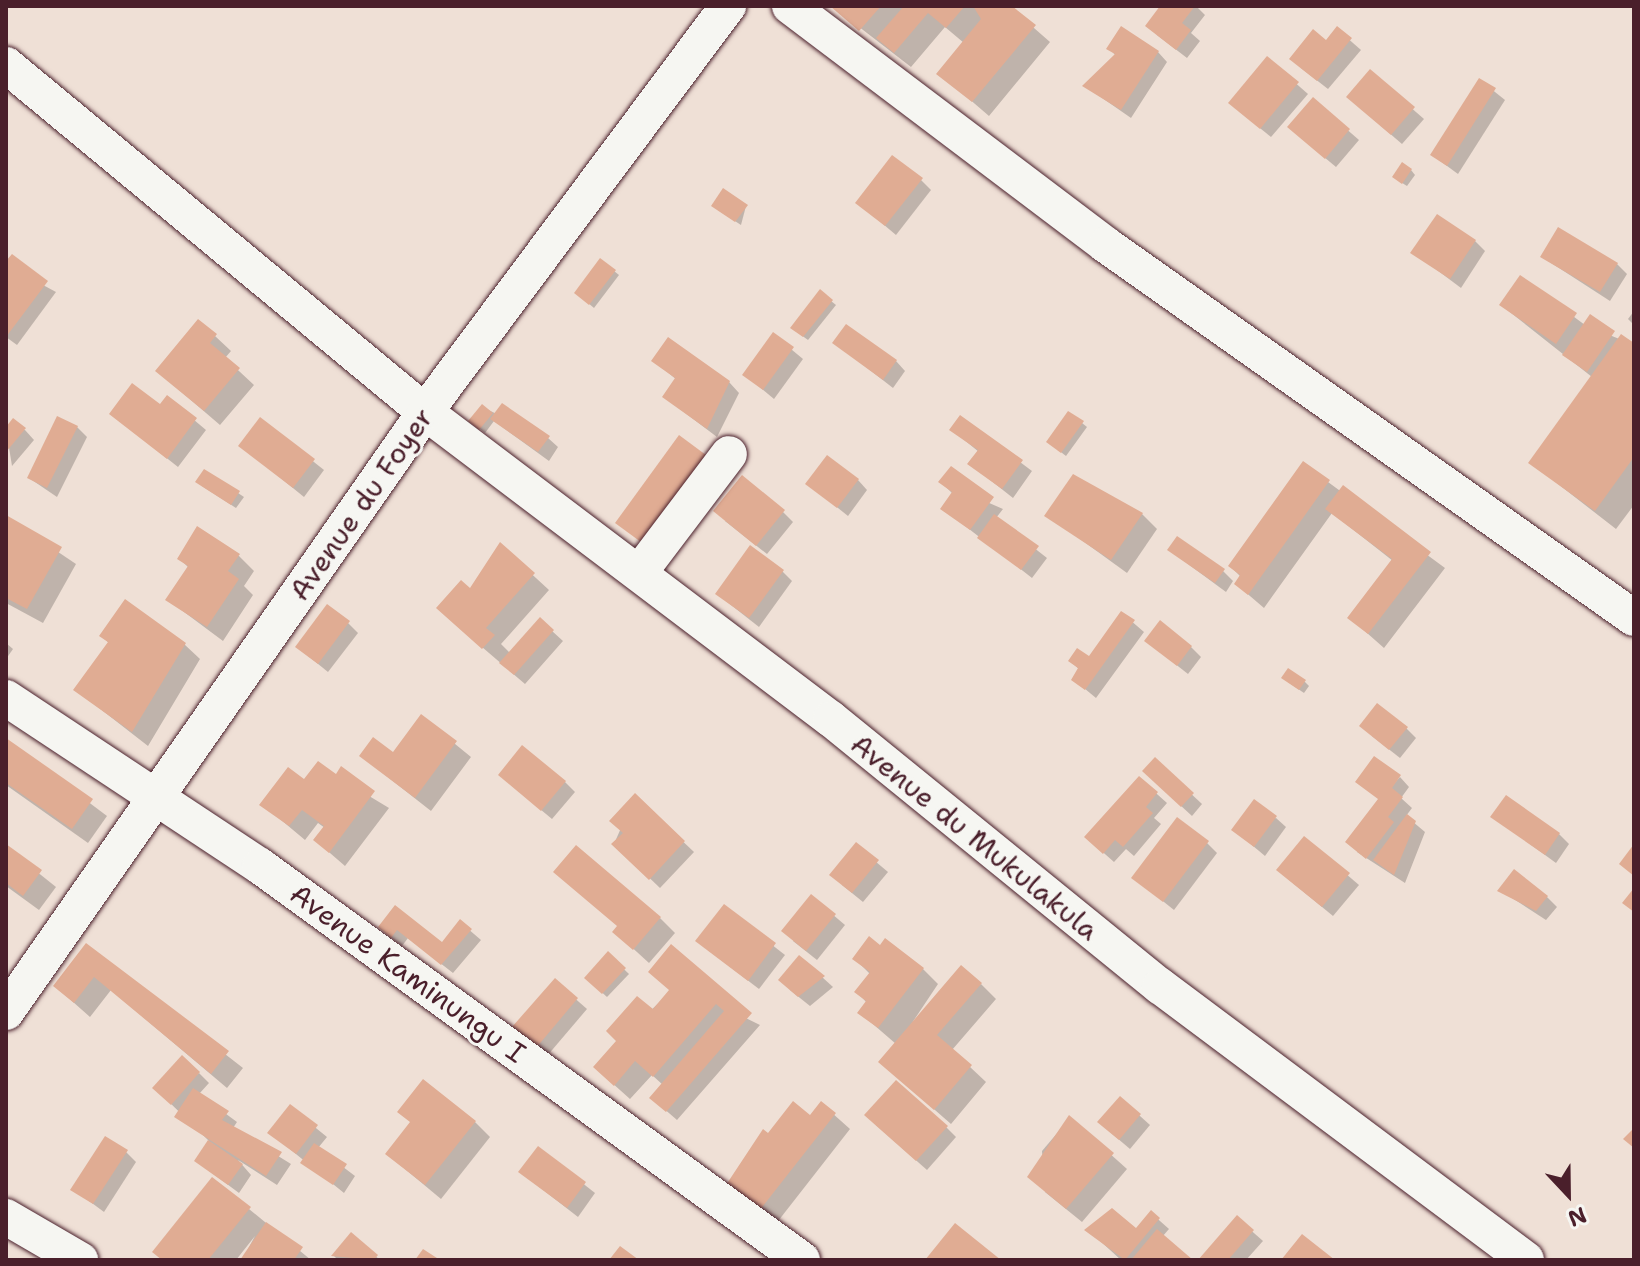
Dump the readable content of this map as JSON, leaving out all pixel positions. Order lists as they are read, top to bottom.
{
  "streets": {
    "street": ["Avenue du Foyer", "Avenue du Mukulakula", "Avenue Kaminungu I"]
  },
  "crossings": [
    ["Avenue du Foyer", "Avenue du Mukulakula"],
    ["Avenue du Foyer", "Avenue Kaminungu I"]
  ],
  "north": "bottom"
}
